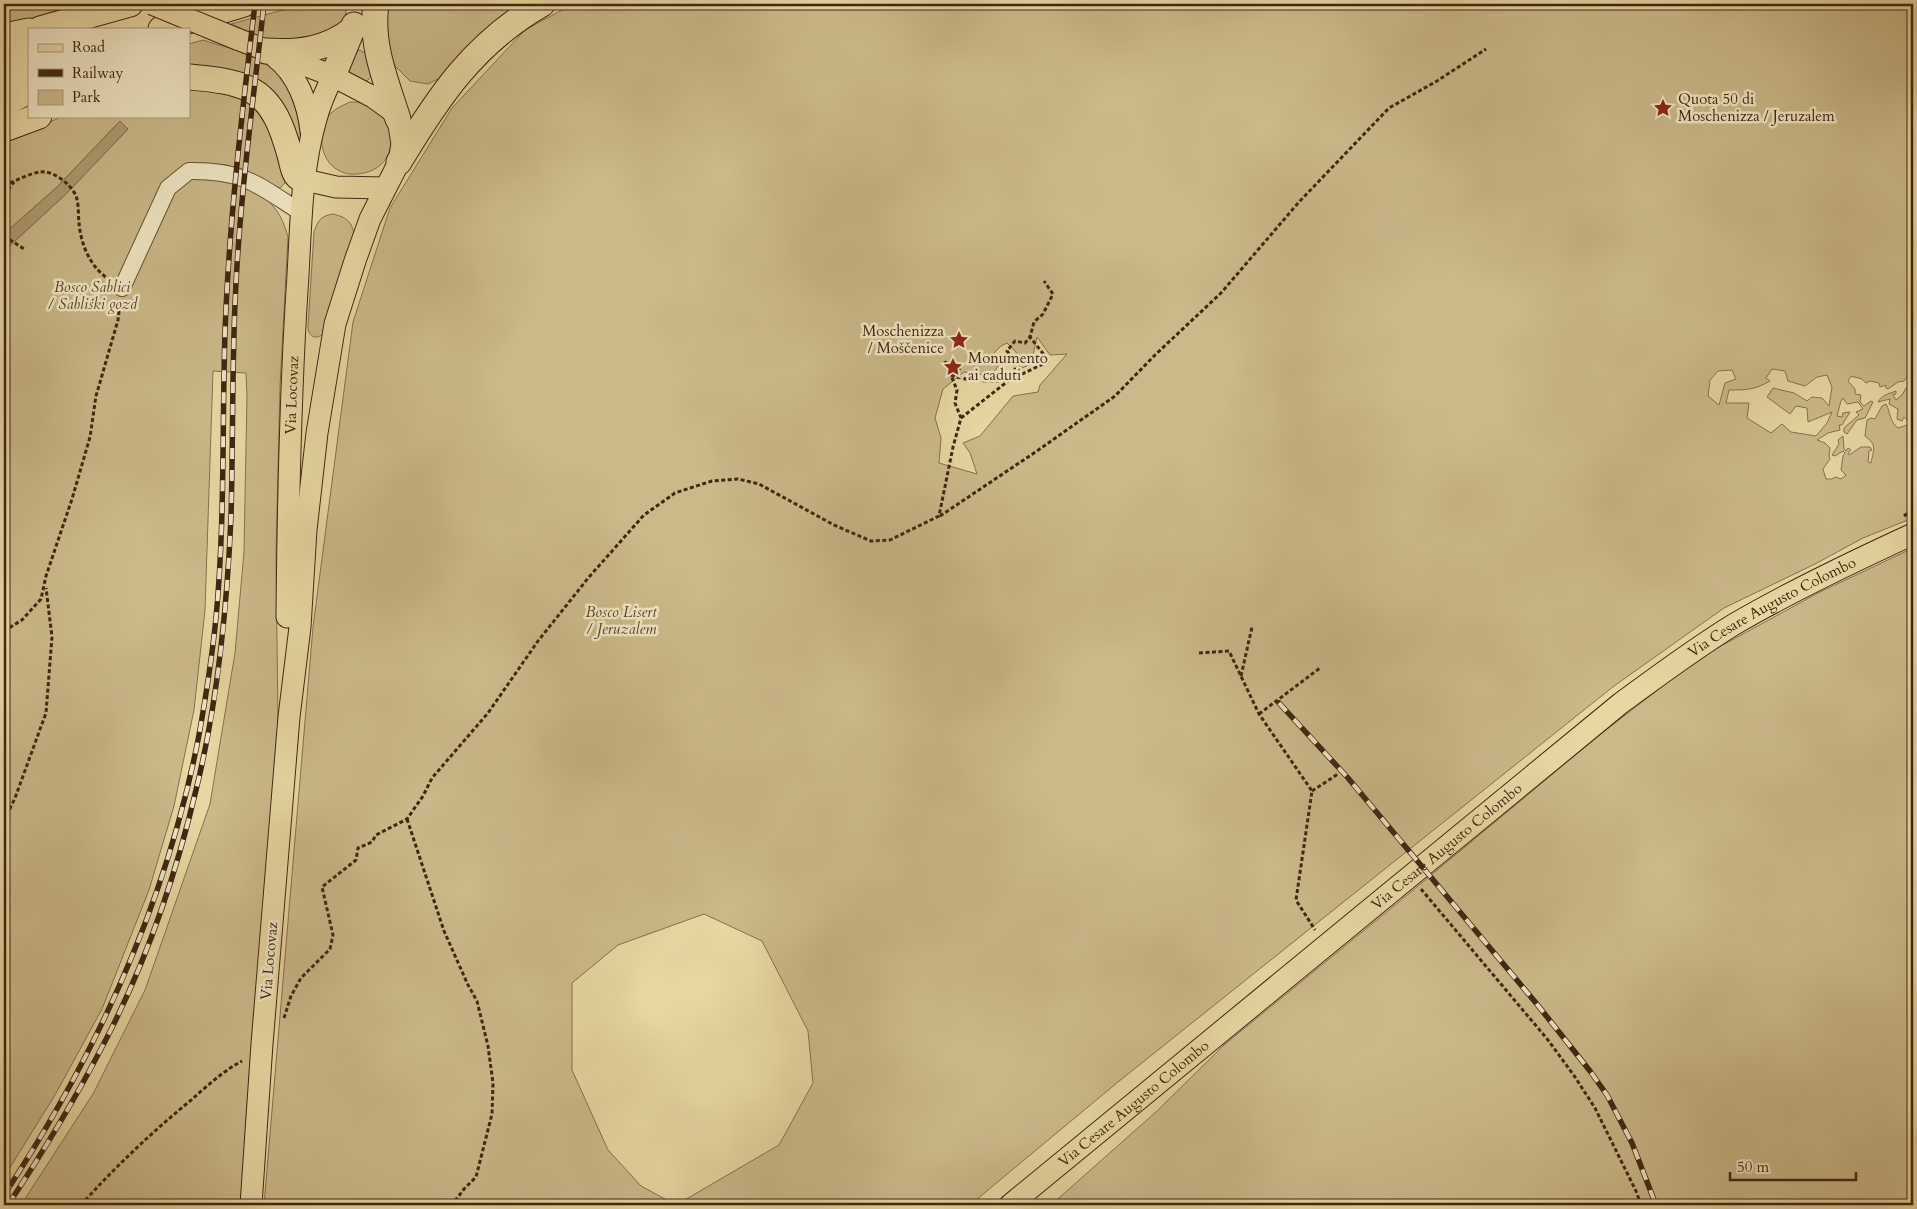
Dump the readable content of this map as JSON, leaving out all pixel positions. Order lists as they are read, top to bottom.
{
  "streets": {
    "main road": ["Via Locovaz", "Via Cesare Augusto Colombo"]
  },
  "parks": ["Bosco Sablici / Sabliški gozd", "Bosco Lisert / Jeruzalem"],
  "places": {
    "place": ["Quota 50 di Moschenizza / Jeruzalem", "Moschenizza / Moščenice", "Monumento ai caduti"]
  },
  "legend": ["Road", "Railway", "Park"],
  "scale_bar": "50 m"
}
